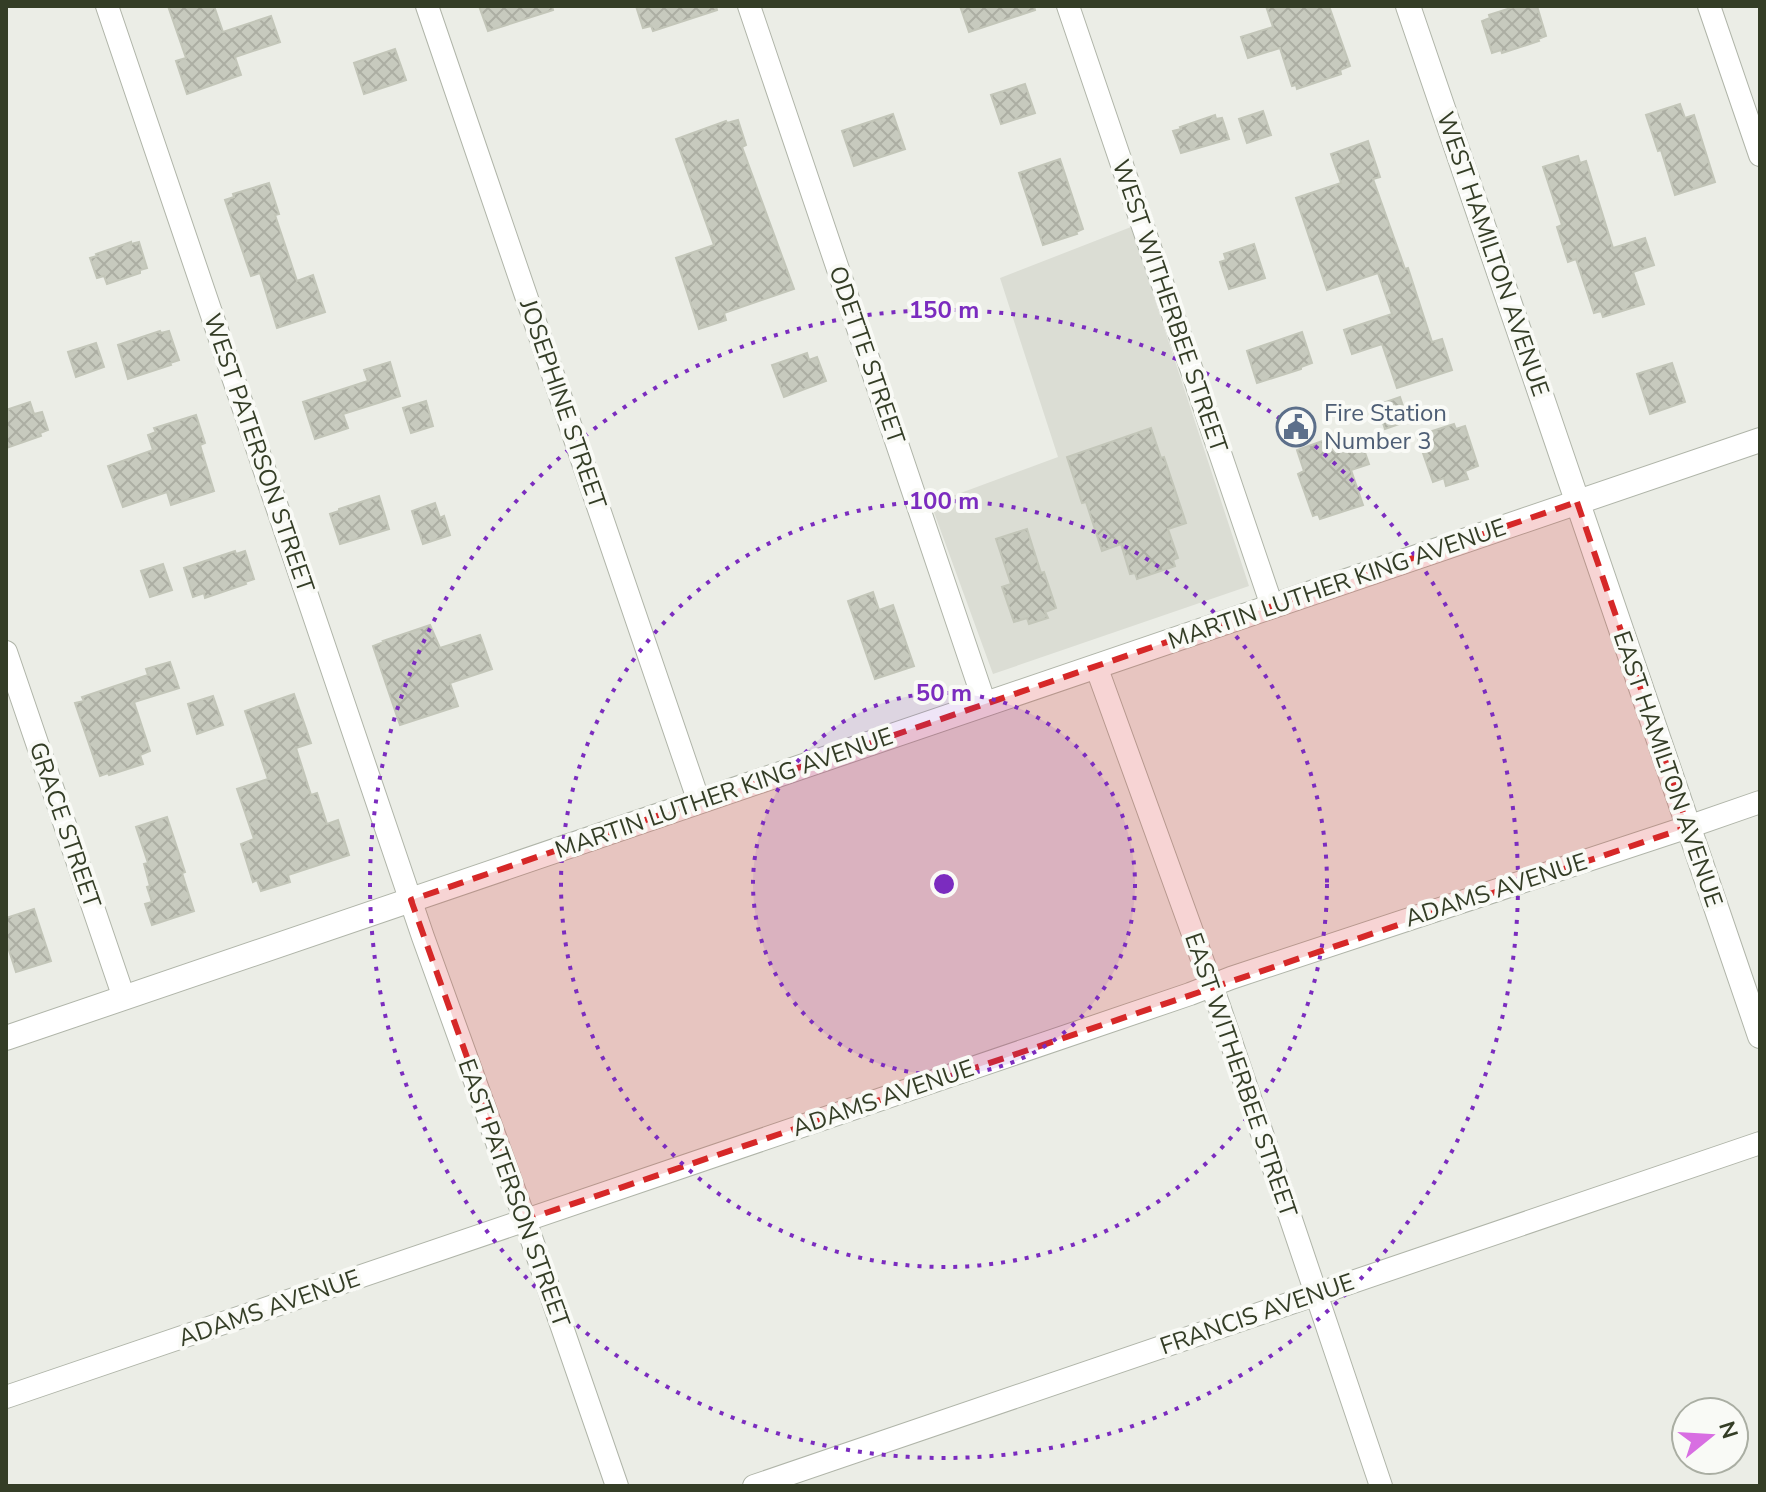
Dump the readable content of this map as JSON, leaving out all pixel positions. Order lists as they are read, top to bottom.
{
  "streets": {
    "street": [
      "WEST HAMILTON AVENUE",
      "WEST WITHERBEE STREET",
      "ODETTE STREET",
      "JOSEPHINE STREET",
      "WEST PATERSON STREET",
      "MARTIN LUTHER KING AVENUE",
      "EAST HAMILTON AVENUE",
      "GRACE STREET",
      "ADAMS AVENUE",
      "EAST WITHERBEE STREET",
      "EAST PATERSON STREET",
      "FRANCIS AVENUE"
    ]
  },
  "crossings": [
    ["WEST HAMILTON AVENUE", "MARTIN LUTHER KING AVENUE"],
    ["WEST HAMILTON AVENUE", "EAST HAMILTON AVENUE"],
    ["WEST WITHERBEE STREET", "MARTIN LUTHER KING AVENUE"],
    ["ODETTE STREET", "MARTIN LUTHER KING AVENUE"],
    ["JOSEPHINE STREET", "MARTIN LUTHER KING AVENUE"],
    ["WEST PATERSON STREET", "MARTIN LUTHER KING AVENUE"],
    ["WEST PATERSON STREET", "EAST PATERSON STREET"],
    ["MARTIN LUTHER KING AVENUE", "EAST HAMILTON AVENUE"],
    ["MARTIN LUTHER KING AVENUE", "GRACE STREET"],
    ["MARTIN LUTHER KING AVENUE", "EAST WITHERBEE STREET"],
    ["MARTIN LUTHER KING AVENUE", "EAST PATERSON STREET"],
    ["EAST HAMILTON AVENUE", "ADAMS AVENUE"],
    ["ADAMS AVENUE", "EAST WITHERBEE STREET"],
    ["ADAMS AVENUE", "EAST PATERSON STREET"],
    ["EAST WITHERBEE STREET", "FRANCIS AVENUE"]
  ],
  "places": {
    "public building": ["Fire Station Number 3"]
  },
  "north": "right",
  "rings": ["150 m", "100 m", "50 m"]
}
